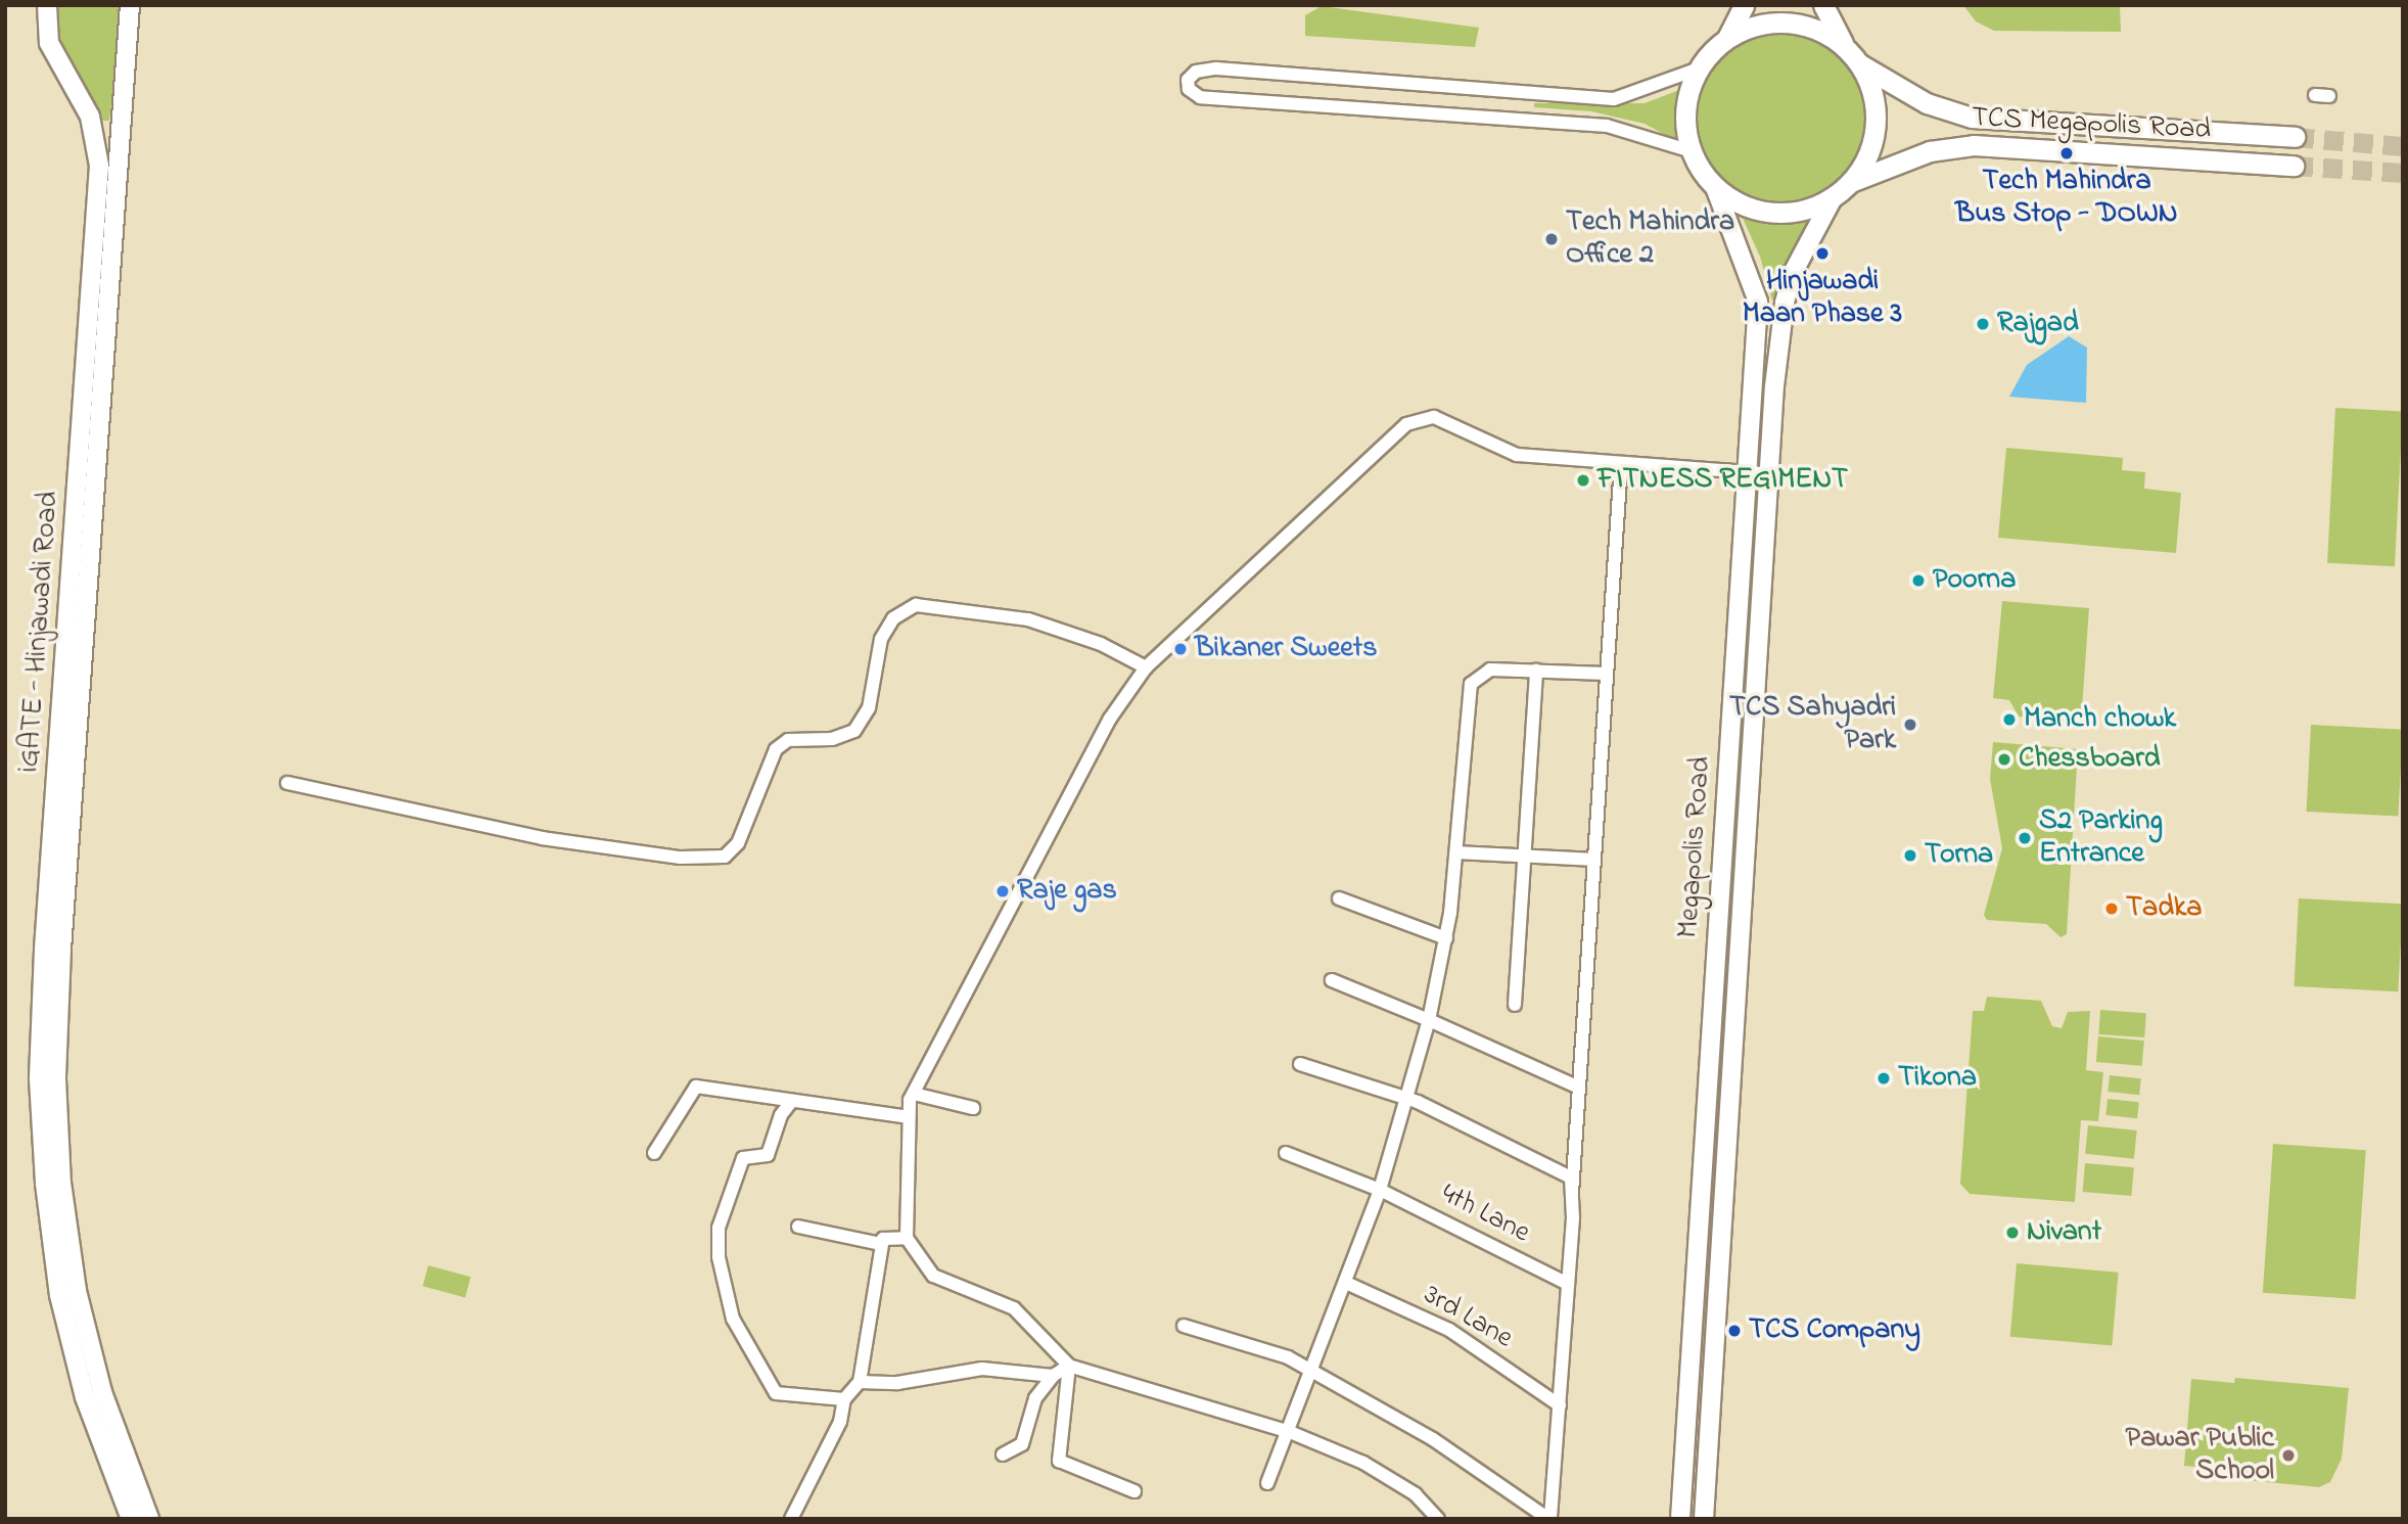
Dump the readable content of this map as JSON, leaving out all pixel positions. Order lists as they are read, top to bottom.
{
  "streets": {
    "main road": ["TCS Megapolis Road", "iGATE - Hinjawadi Road", "Megapolis Road"],
    "street": ["4th Lane", "3rd Lane"]
  },
  "crossings": [
    ["TCS Megapolis Road", "Megapolis Road"]
  ],
  "places": [
    "Tech Mahindra Bus Stop - DOWN",
    "Tech Mahindra Office 2",
    "Hinjawadi Maan Phase 3",
    "Rajgad",
    "FITNESS REGIMENT",
    "Poorna",
    "Bikaner Sweets",
    "Manch chowk",
    "TCS Sahyadri Park",
    "Chessboard",
    "S2 Parking Entrance",
    "Torna",
    "Raje gas",
    "Tadka",
    "Tikona",
    "Nivant",
    "TCS Company",
    "Pawar Public School"
  ]
}
